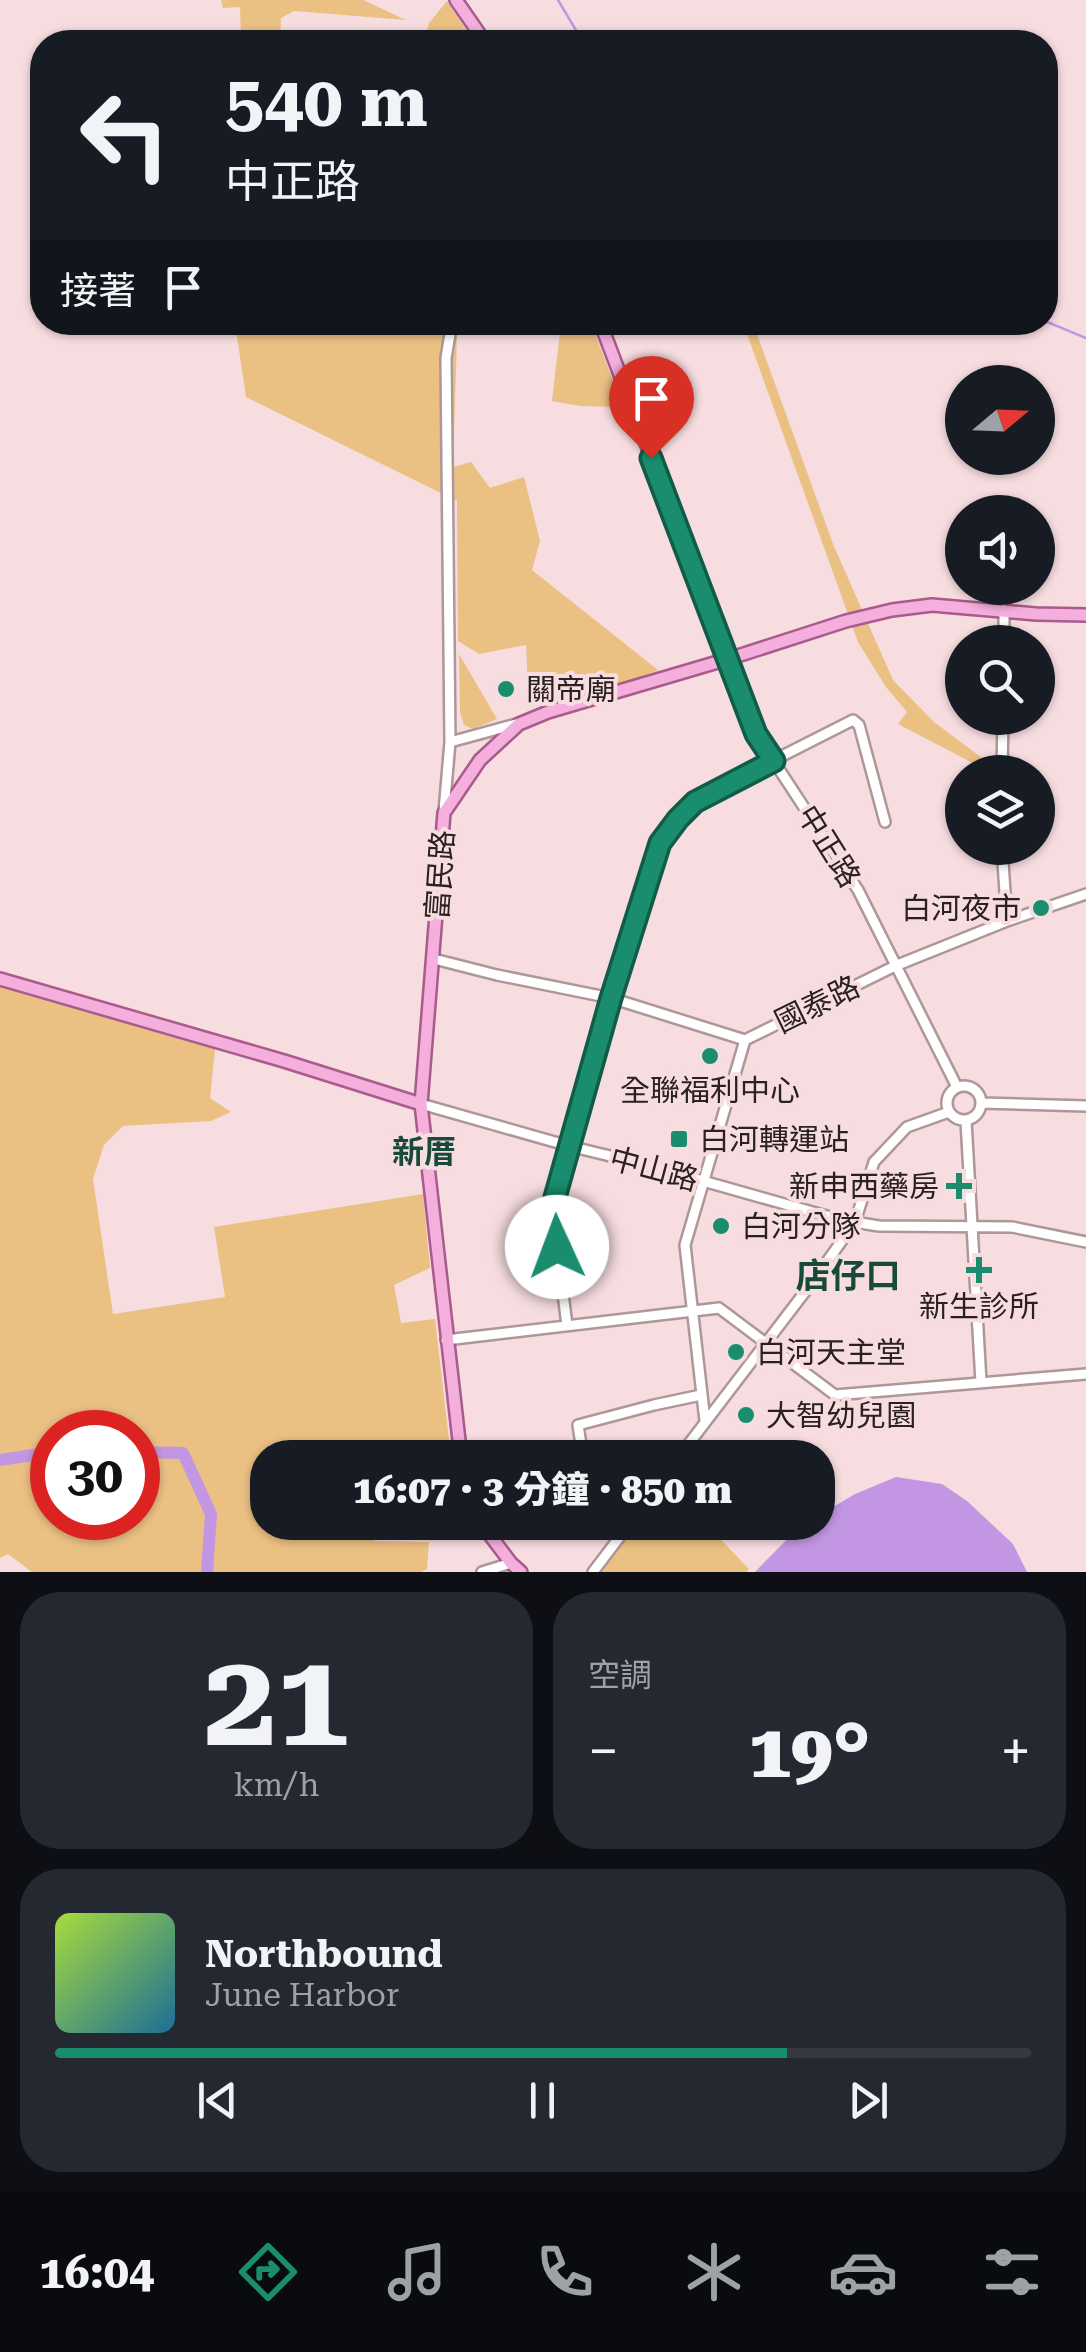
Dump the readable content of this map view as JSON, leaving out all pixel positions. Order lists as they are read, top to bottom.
{
  "streets": {
    "main road": ["中正路", "富民路", "中山路"],
    "street": ["國泰路"]
  },
  "crossings": [
    ["中正路", "富民路"],
    ["中正路", "國泰路"],
    ["富民路", "中山路"],
    ["國泰路", "中山路"]
  ],
  "districts": ["新厝", "店仔口"],
  "places": {
    "other": [
      "關帝廟",
      "白河夜市",
      "全聯福利中心",
      "白河分隊",
      "白河天主堂",
      "大智幼兒園"
    ],
    "transit": ["白河轉運站"],
    "health": ["新申西藥房", "新生診所"]
  },
  "north": "right",
  "page": {
    "turn": ["540 m", "中正路"],
    "then": "接著",
    "limit": "30",
    "trip": "16:07 · 3 分鐘 · 850 m",
    "tile": [
      ["21", "km/h"],
      "空調"
    ],
    "heat": ["−", "19°", "+"],
    "song": ["Northbound", "June Harbor"],
    "tabs": "16:04"
  }
}
